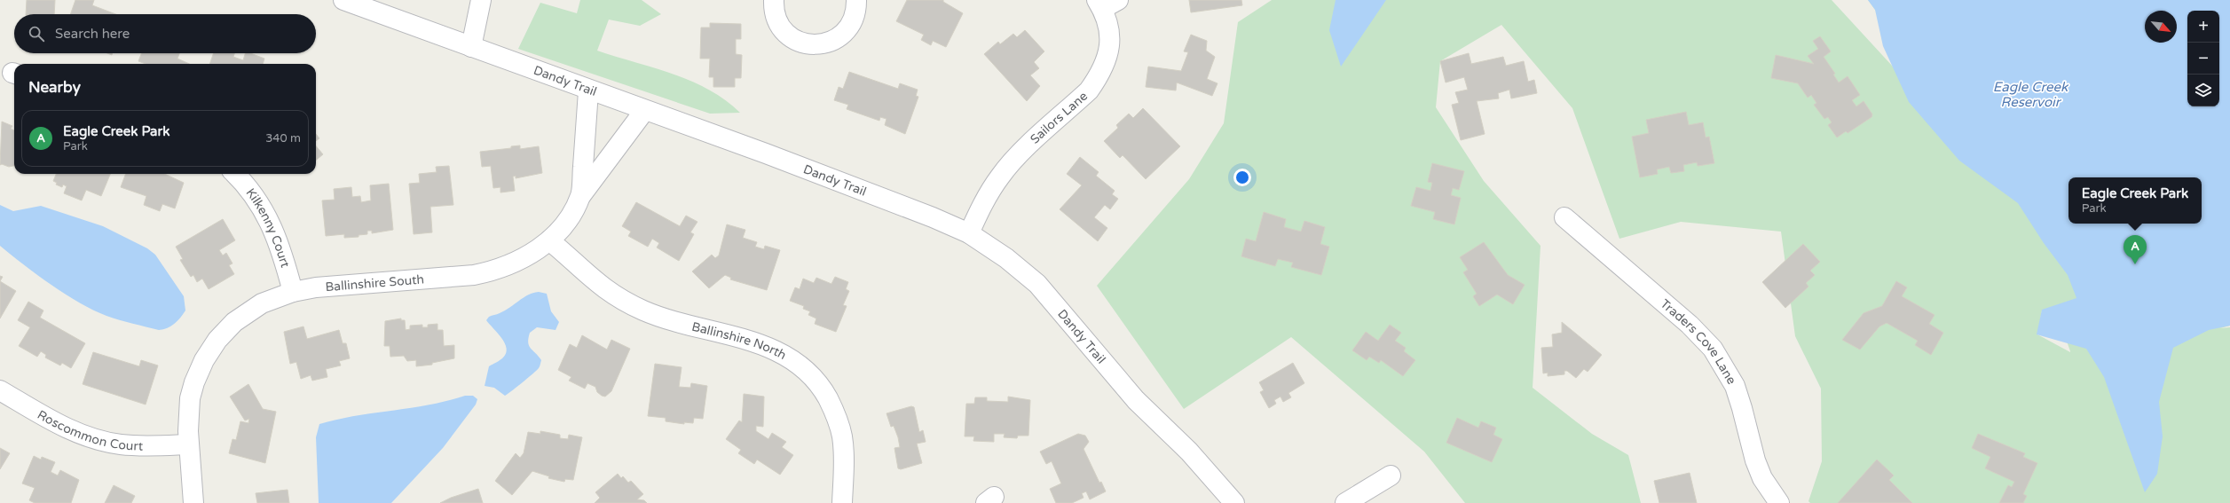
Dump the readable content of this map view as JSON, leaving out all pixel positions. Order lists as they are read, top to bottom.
{
  "streets": {
    "street": [
      "Dandy Trail",
      "Sailors Lane",
      "Kilkenny Court",
      "Ballinshire South",
      "Ballinshire North",
      "Traders Cove Lane",
      "Roscommon Court"
    ]
  },
  "crossings": [
    ["Dandy Trail", "Sailors Lane"],
    ["Dandy Trail", "Ballinshire South"],
    ["Kilkenny Court", "Ballinshire South"],
    ["Ballinshire South", "Ballinshire North"],
    ["Ballinshire South", "Roscommon Court"]
  ],
  "water": ["Eagle Creek Reservoir"],
  "north": "bottom right",
  "page": {
    "map_buttons": ["+", "−"],
    "search": "Search here",
    "heading": "Nearby",
    "list": [
      {
        "mark": "A",
        "name": "Eagle Creek Park",
        "note": "Park",
        "value": "340 m"
      }
    ],
    "popup": ["Eagle Creek Park", "Park"],
    "pins": "A"
  }
}
